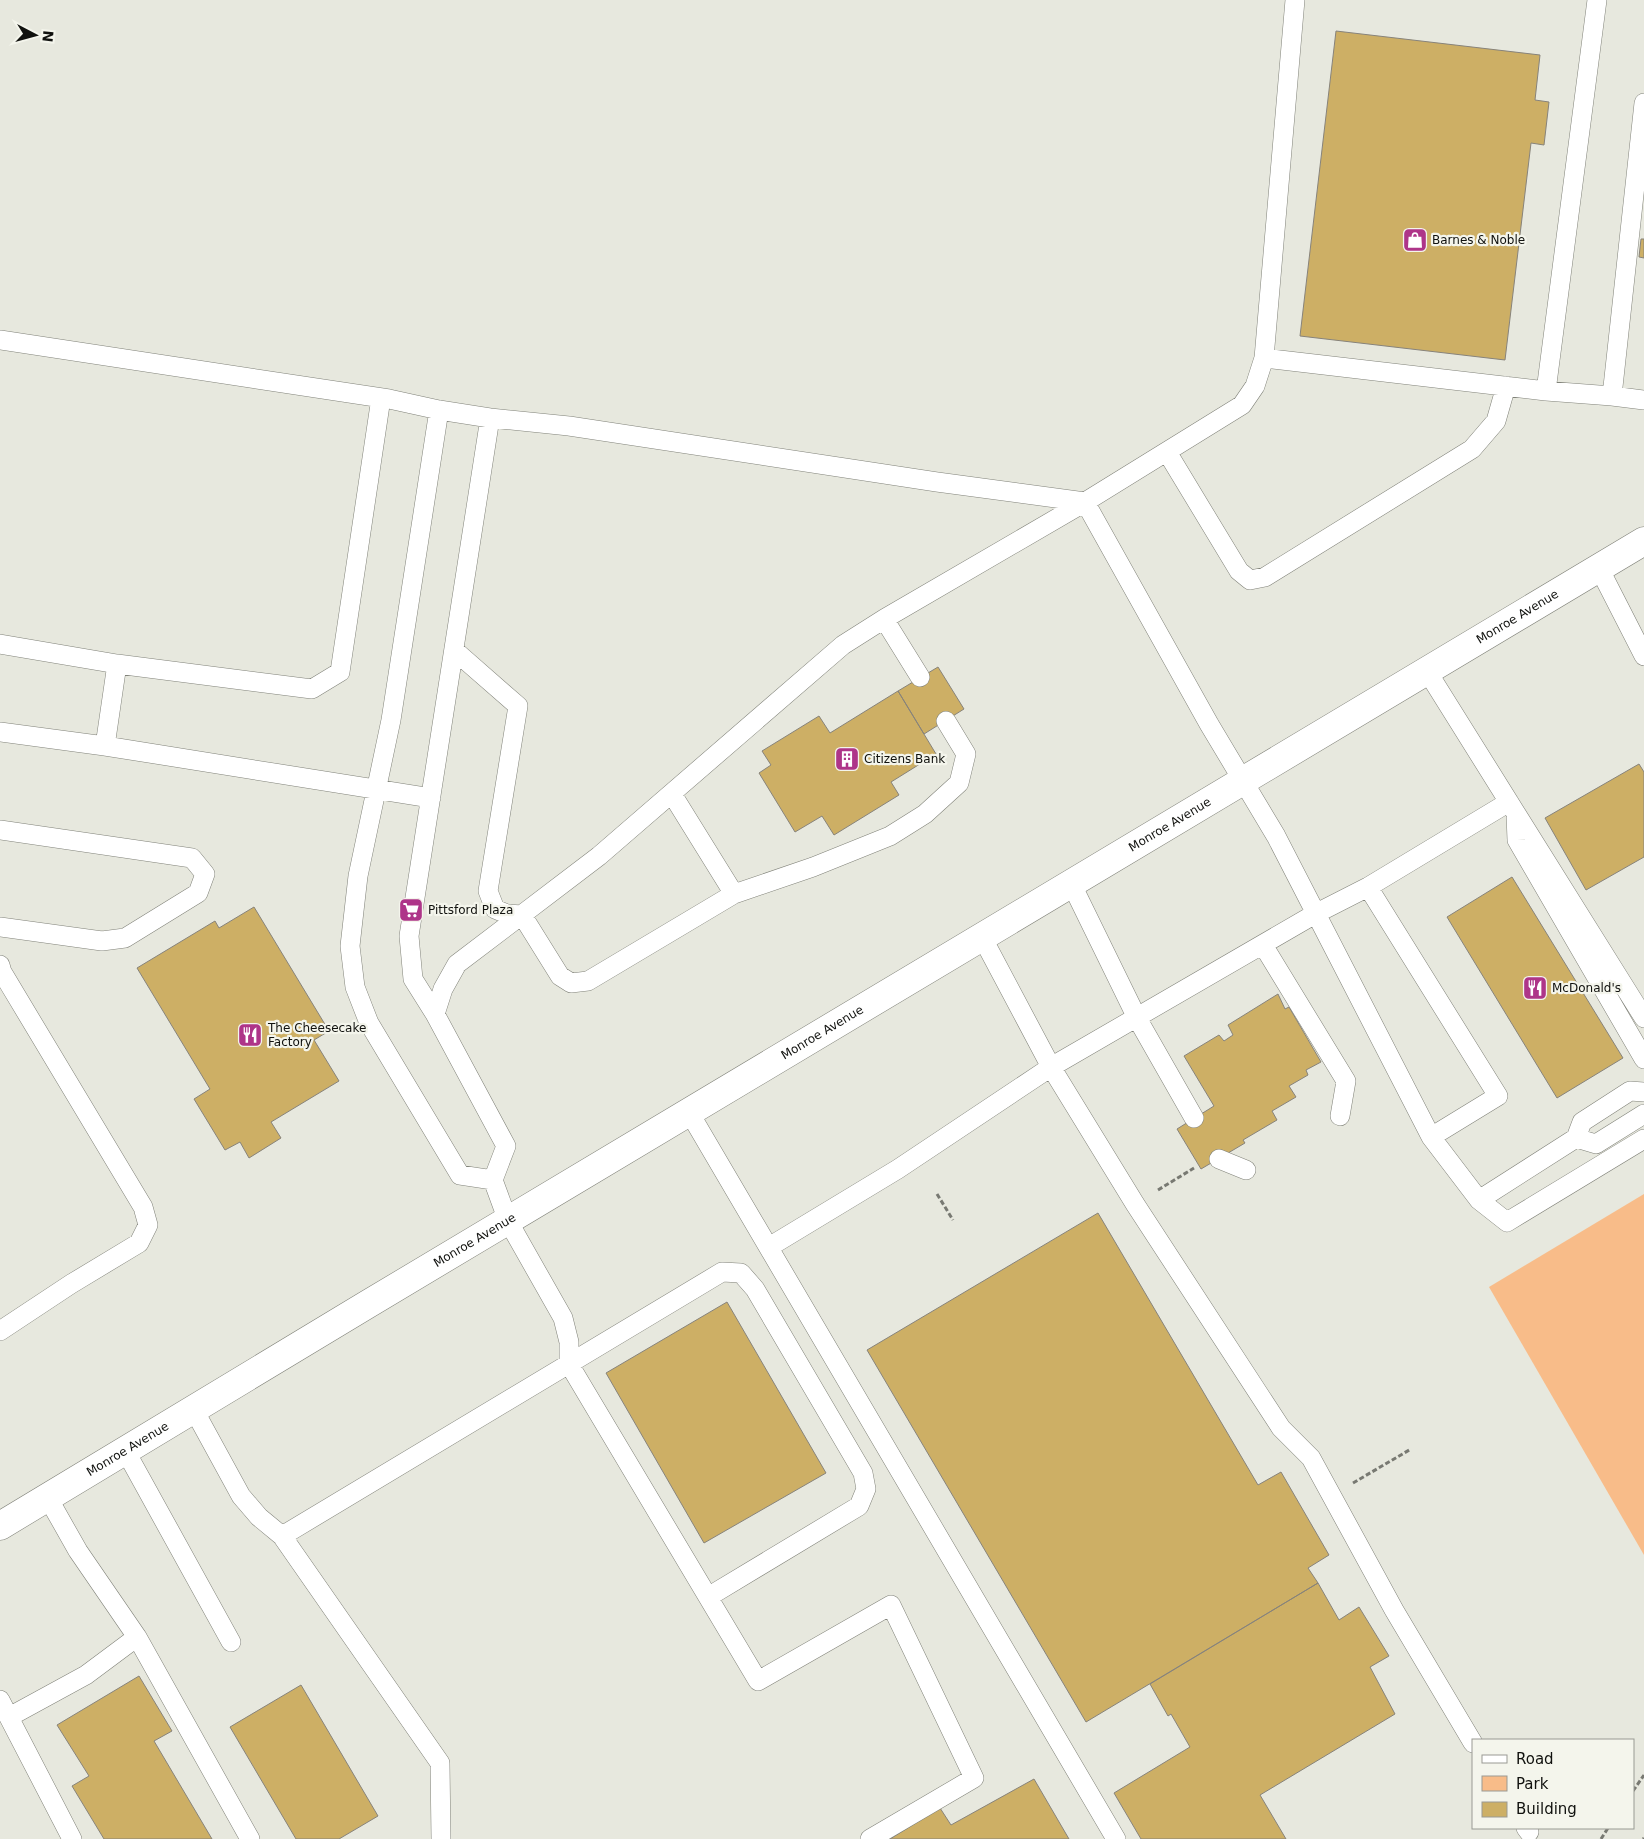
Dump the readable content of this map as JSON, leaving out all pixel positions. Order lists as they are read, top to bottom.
{
  "streets": {
    "main road": ["Monroe Avenue"]
  },
  "places": {
    "shop": ["Barnes & Noble"],
    "building": ["Citizens Bank"],
    "supermarket": ["Pittsford Plaza"],
    "restaurant": ["McDonald's", "The Cheesecake Factory"]
  },
  "legend": ["Road", "Park", "Building"],
  "north": "right"
}
